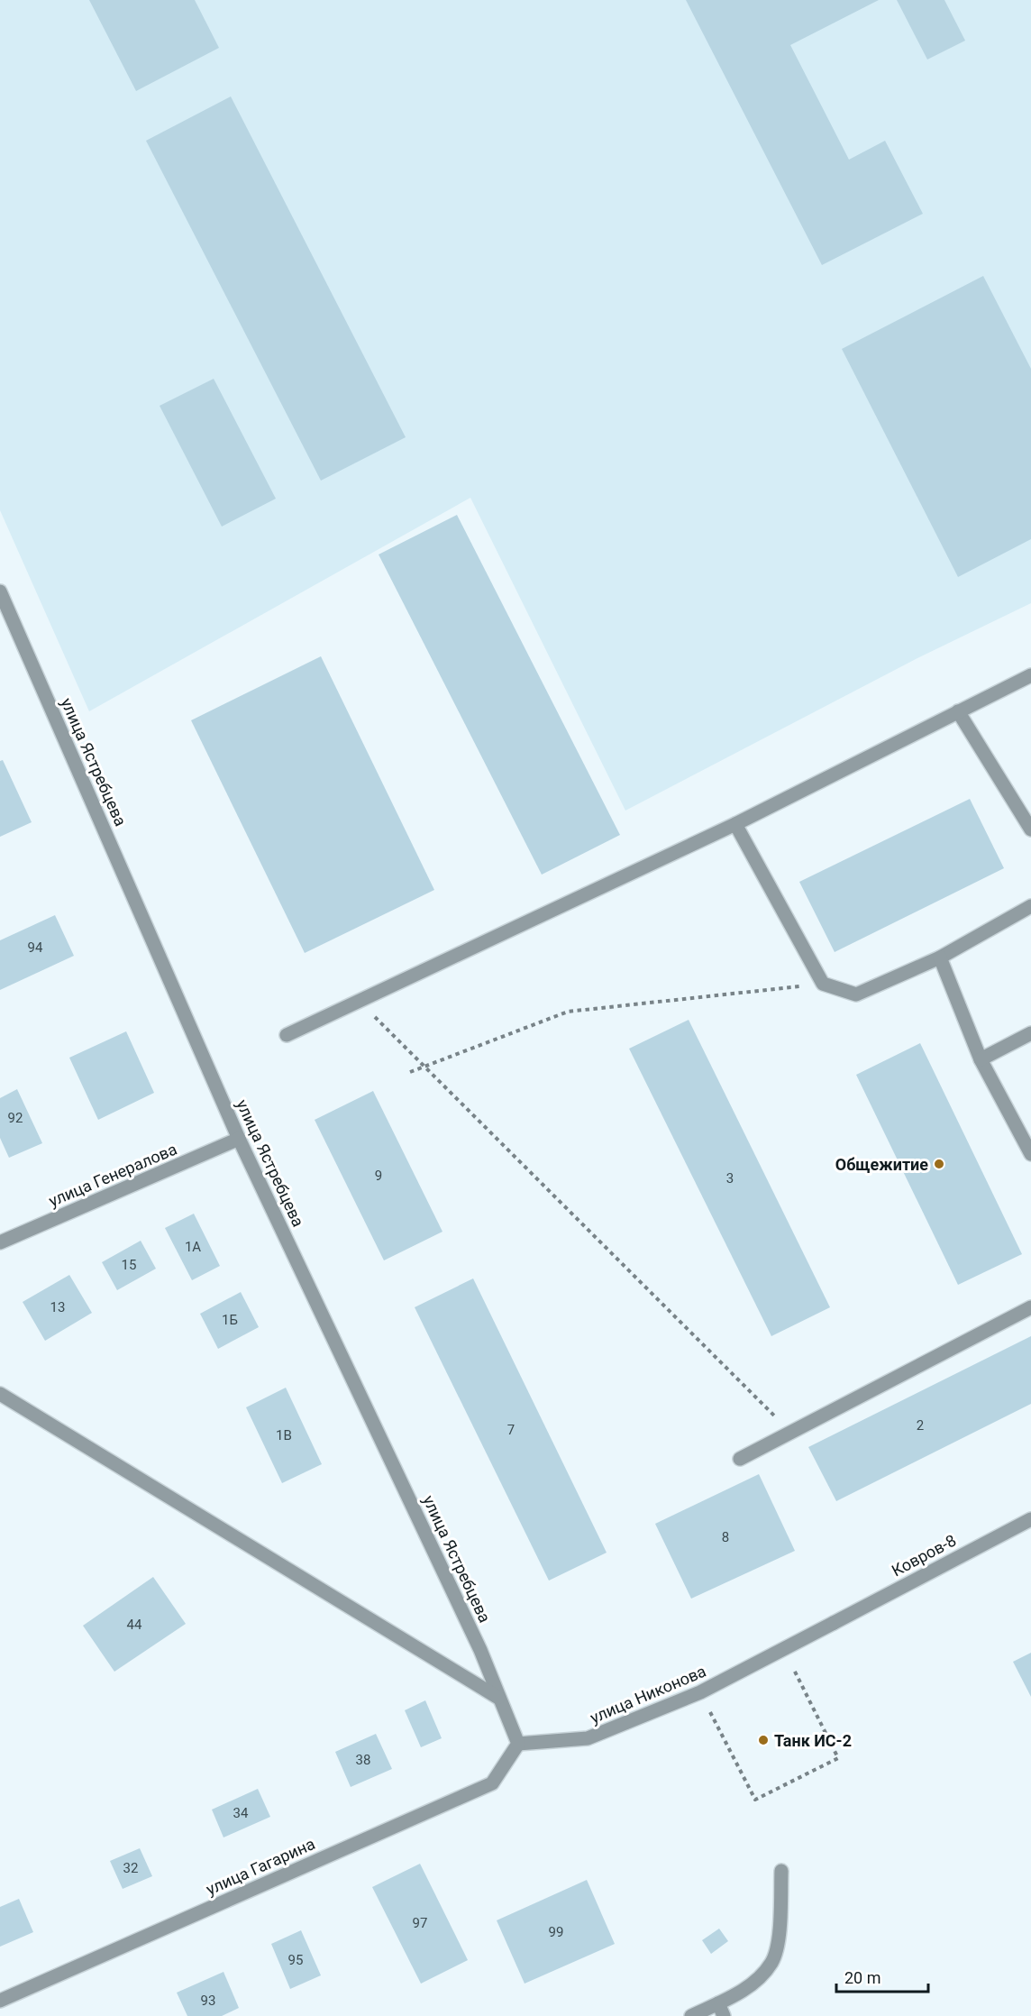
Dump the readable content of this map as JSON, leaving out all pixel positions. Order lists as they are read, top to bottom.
{
  "streets": {
    "street": [
      "улица Ястребцева",
      "улица Генералова",
      "Ковров-8",
      "улица Никонова",
      "улица Гагарина"
    ]
  },
  "crossings": [
    ["улица Ястребцева", "улица Генералова"],
    ["улица Ястребцева", "улица Никонова"],
    ["улица Ястребцева", "улица Гагарина"],
    ["Ковров-8", "улица Никонова"],
    ["улица Никонова", "улица Гагарина"]
  ],
  "places": ["Общежитие", "Танк ИС-2"],
  "house_numbers": [
    "94",
    "92",
    "9",
    "3",
    "1А",
    "15",
    "13",
    "1Б",
    "2",
    "7",
    "1В",
    "8",
    "44",
    "38",
    "34",
    "32",
    "97",
    "99",
    "95",
    "93"
  ],
  "scale_bar": "20 m"
}
